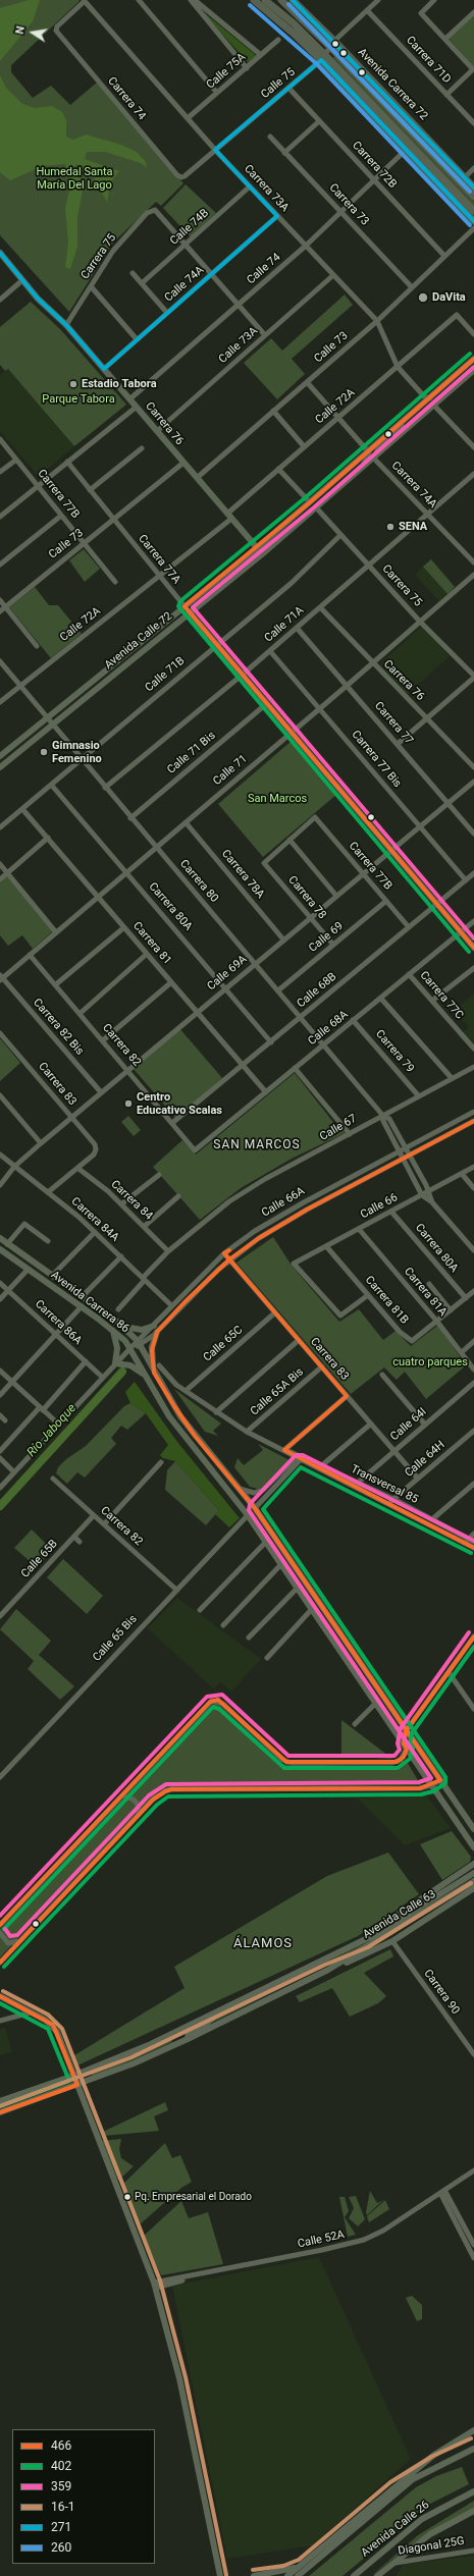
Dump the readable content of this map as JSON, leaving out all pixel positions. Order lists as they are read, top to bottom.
{
  "streets": {
    "highway": ["Avenida Carrera 72"],
    "main road": [
      "Carrera 76",
      "Carrera 77A",
      "Avenida Calle 72",
      "Avenida Carrera 86",
      "Avenida Calle 63",
      "Avenida Calle 26"
    ],
    "street": [
      "Carrera 71D",
      "Calle 75A",
      "Calle 75",
      "Carrera 74",
      "Carrera 72B",
      "Carrera 73A",
      "Carrera 73",
      "Calle 74B",
      "Carrera 75",
      "Calle 74",
      "Calle 74A",
      "Calle 73A",
      "Calle 73",
      "Calle 72A",
      "Carrera 74A",
      "Carrera 77B",
      "Calle 71A",
      "Calle 71B",
      "Carrera 77",
      "Calle 71 Bis",
      "Carrera 77 Bis",
      "Calle 71",
      "Carrera 78A",
      "Carrera 80",
      "Carrera 78",
      "Carrera 80A",
      "Calle 69",
      "Carrera 81",
      "Calle 69A",
      "Calle 68B",
      "Carrera 77C",
      "Carrera 82 Bis",
      "Calle 68A",
      "Carrera 82",
      "Carrera 79",
      "Carrera 83",
      "Calle 67",
      "Carrera 84",
      "Calle 66A",
      "Calle 66",
      "Carrera 84A",
      "Carrera 81A",
      "Carrera 81B",
      "Carrera 86A",
      "Calle 65C",
      "Calle 65A Bis",
      "Calle 64I",
      "Calle 64H",
      "Transversal 85",
      "Calle 65B",
      "Calle 65 Bis",
      "Carrera 90",
      "Calle 52A",
      "Diagonal 25G"
    ]
  },
  "crossings": [
    ["Carrera 71D", "Calle 75"],
    ["Calle 75A", "Carrera 73A"],
    ["Calle 75", "Avenida Carrera 72"],
    ["Calle 75", "Carrera 74"],
    ["Calle 75", "Carrera 72B"],
    ["Calle 75", "Carrera 73A"],
    ["Carrera 74", "Carrera 73A"],
    ["Carrera 72B", "Calle 74"],
    ["Carrera 72B", "Calle 73"],
    ["Carrera 73A", "Calle 74B"],
    ["Carrera 73A", "Calle 74"],
    ["Carrera 73A", "Calle 74A"],
    ["Carrera 73A", "Calle 73A"],
    ["Carrera 73A", "Calle 73"],
    ["Carrera 73A", "Calle 72A"],
    ["Carrera 73A", "Avenida Calle 72"],
    ["Carrera 73", "Calle 74"],
    ["Carrera 73", "Calle 73"],
    ["Calle 74B", "Carrera 75"],
    ["Carrera 75", "Carrera 76"],
    ["Carrera 75", "Calle 71A"],
    ["Carrera 75", "Avenida Calle 72"],
    ["Carrera 75", "Calle 71B"],
    ["Carrera 75", "Calle 71"],
    ["Calle 74", "Carrera 76"],
    ["Calle 74A", "Carrera 76"],
    ["Calle 73A", "Carrera 76"],
    ["Calle 73", "Carrera 76"],
    ["Calle 73", "Carrera 77B"],
    ["Calle 73", "Carrera 77A"],
    ["Calle 72A", "Carrera 76"],
    ["Calle 72A", "Carrera 77A"],
    ["Calle 72A", "Carrera 80"],
    ["Carrera 76", "Calle 71A"],
    ["Carrera 76", "Avenida Calle 72"],
    ["Carrera 76", "Calle 71"],
    ["Carrera 74A", "Calle 71A"],
    ["Carrera 74A", "Avenida Calle 72"],
    ["Carrera 77B", "Carrera 78"],
    ["Carrera 77B", "Calle 69"],
    ["Carrera 77B", "Calle 69A"],
    ["Carrera 77B", "Calle 68B"],
    ["Carrera 77A", "Calle 71A"],
    ["Carrera 77A", "Avenida Calle 72"],
    ["Carrera 77A", "Calle 71B"],
    ["Carrera 77A", "Calle 71 Bis"],
    ["Carrera 77A", "Calle 71"],
    ["Carrera 77A", "Calle 69A"],
    ["Carrera 77A", "Calle 68B"],
    ["Carrera 77A", "Calle 68A"],
    ["Calle 71A", "Carrera 77"],
    ["Calle 71A", "Carrera 77 Bis"],
    ["Calle 71A", "Carrera 80"],
    ["Avenida Calle 72", "Carrera 80"],
    ["Calle 71B", "Carrera 80"],
    ["Calle 71B", "Carrera 80A"],
    ["Calle 71B", "Carrera 81"],
    ["Carrera 77", "Calle 71"],
    ["Carrera 77", "Calle 69A"],
    ["Calle 71 Bis", "Carrera 80"],
    ["Carrera 77 Bis", "Calle 71"],
    ["Carrera 77 Bis", "Calle 69A"],
    ["Carrera 77 Bis", "Calle 68B"],
    ["Calle 71", "Carrera 78A"],
    ["Calle 71", "Carrera 80"],
    ["Calle 71", "Carrera 80A"],
    ["Calle 71", "Carrera 81"],
    ["Calle 71", "Carrera 82 Bis"],
    ["Calle 71", "Carrera 82"],
    ["Carrera 78A", "Calle 69A"],
    ["Carrera 80", "Calle 69"],
    ["Carrera 80", "Calle 69A"],
    ["Carrera 80", "Calle 68B"],
    ["Carrera 80", "Calle 68A"],
    ["Carrera 80", "Calle 67"],
    ["Carrera 80", "Calle 66A"],
    ["Carrera 80", "Calle 66"],
    ["Carrera 78", "Calle 69"],
    ["Carrera 78", "Calle 69A"],
    ["Carrera 80A", "Calle 69A"],
    ["Carrera 80A", "Calle 68B"],
    ["Carrera 80A", "Calle 66"],
    ["Carrera 81", "Calle 69A"],
    ["Carrera 81", "Calle 68B"],
    ["Carrera 81", "Calle 68A"],
    ["Calle 69A", "Carrera 82 Bis"],
    ["Calle 69A", "Carrera 82"],
    ["Calle 69A", "Carrera 83"],
    ["Calle 69A", "Carrera 84A"],
    ["Calle 68B", "Carrera 82"],
    ["Carrera 77C", "Calle 68A"],
    ["Calle 68A", "Carrera 82"],
    ["Calle 68A", "Carrera 79"],
    ["Carrera 82", "Calle 65B"],
    ["Carrera 82", "Calle 65 Bis"],
    ["Carrera 79", "Calle 67"],
    ["Carrera 83", "Carrera 84"],
    ["Carrera 83", "Calle 66A"],
    ["Carrera 83", "Calle 65C"],
    ["Carrera 83", "Calle 65A Bis"],
    ["Carrera 83", "Calle 64I"],
    ["Carrera 83", "Calle 64H"],
    ["Calle 67", "Carrera 84"],
    ["Calle 67", "Carrera 84A"],
    ["Calle 66A", "Carrera 84A"],
    ["Calle 66A", "Avenida Carrera 86"],
    ["Calle 66A", "Carrera 86A"],
    ["Calle 66", "Carrera 81A"],
    ["Calle 66", "Carrera 81B"],
    ["Carrera 81A", "Carrera 81B"],
    ["Avenida Carrera 86", "Calle 65 Bis"],
    ["Calle 65C", "Transversal 85"],
    ["Calle 65A Bis", "Transversal 85"],
    ["Calle 64I", "Transversal 85"],
    ["Calle 64H", "Transversal 85"]
  ],
  "districts": ["SAN MARCOS", "ÁLAMOS"],
  "water": ["Río Jaboque"],
  "parks": [
    "Humedal Santa María Del Lago",
    "Parque Tabora",
    "San Marcos",
    "cuatro parques"
  ],
  "places": [
    "DaVita",
    "Estadio Tabora",
    "SENA",
    "Gimnasio Femenino",
    "Centro Educativo Scalas",
    "Pq. Empresarial el Dorado"
  ],
  "lines": [
    "transit line 271",
    "transit line 260",
    "transit line 402",
    "transit line 466",
    "transit line 359",
    "transit line 16-1"
  ],
  "legend": [
    "466",
    "402",
    "359",
    "16-1",
    "271",
    "260"
  ],
  "north": "left"
}
